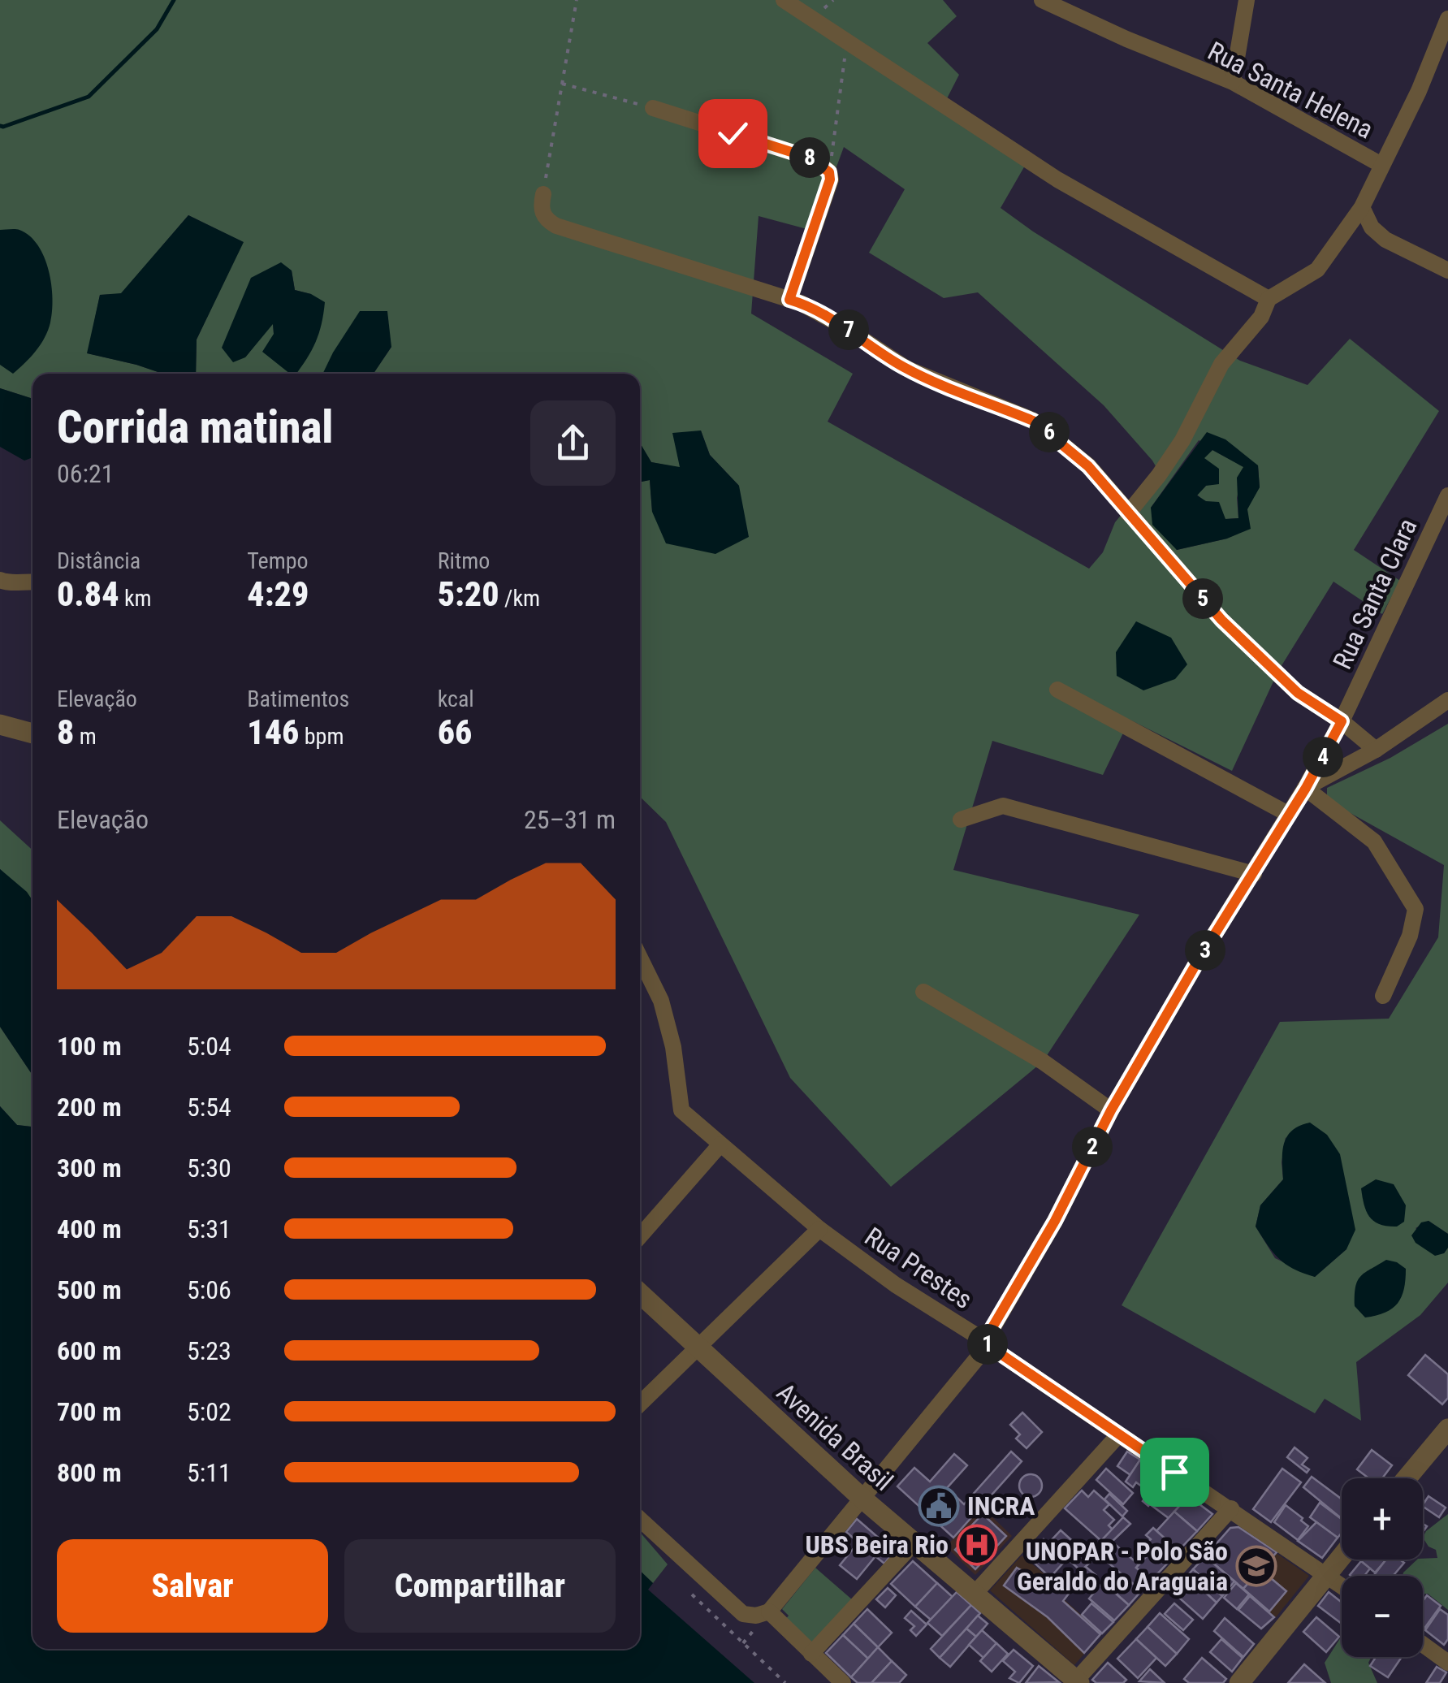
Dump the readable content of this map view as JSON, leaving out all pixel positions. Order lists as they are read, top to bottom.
{
  "streets": {
    "street": [
      "Rua Santa Helena",
      "Rua Santa Clara",
      "Rua Prestes",
      "Avenida Brasil"
    ]
  },
  "crossings": [
    ["Rua Santa Clara", "Rua Prestes"],
    ["Rua Santa Clara", "Avenida Brasil"]
  ],
  "places": {
    "public building": ["INCRA"],
    "hospital": ["UBS Beira Rio"],
    "school or university": ["UNOPAR - Polo São Geraldo do Araguaia"]
  },
  "page": {
    "pins": [
      "8",
      "7",
      "6",
      "5",
      "4",
      "3",
      "2",
      "1"
    ],
    "heading": ["Corrida matinal", "06:21"],
    "stats": [
      ["Distância", "0.84 km"],
      ["Tempo", "4:29"],
      ["Ritmo", "5:20 /km"],
      ["Elevação", "8 m"],
      ["Batimentos", "146 bpm"],
      ["kcal", "66"]
    ],
    "chart": ["Elevação", "25–31 m"],
    "list": [
      {
        "name": "100 m",
        "note": "5:04"
      },
      {
        "name": "200 m",
        "note": "5:54"
      },
      {
        "name": "300 m",
        "note": "5:30"
      },
      {
        "name": "400 m",
        "note": "5:31"
      },
      {
        "name": "500 m",
        "note": "5:06"
      },
      {
        "name": "600 m",
        "note": "5:23"
      },
      {
        "name": "700 m",
        "note": "5:02"
      },
      {
        "name": "800 m",
        "note": "5:11"
      }
    ],
    "map_buttons": ["+", "−"],
    "buttons": ["Salvar", "Compartilhar"]
  }
}
